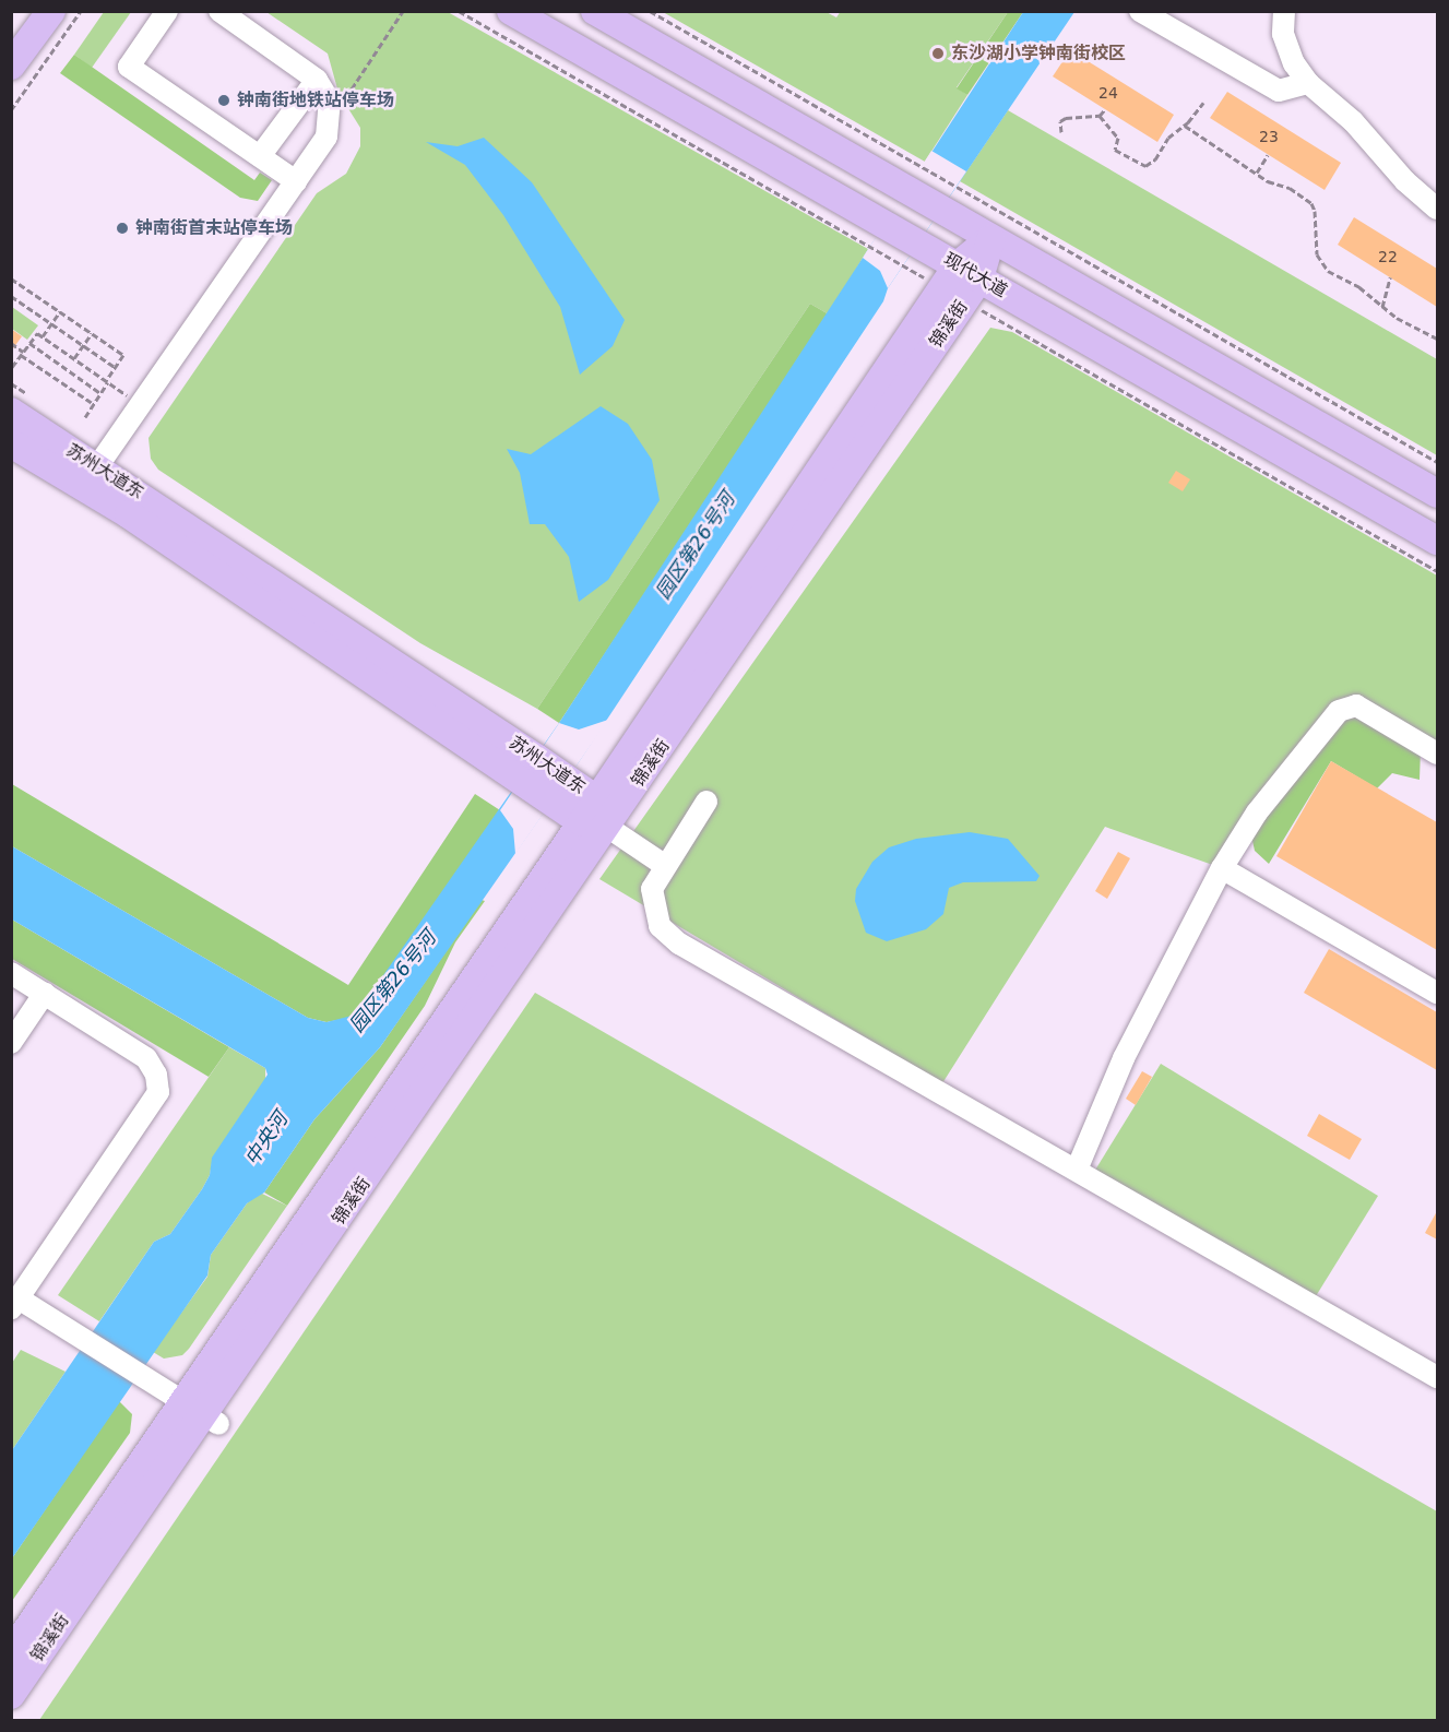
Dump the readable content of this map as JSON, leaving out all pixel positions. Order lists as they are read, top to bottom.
{
  "streets": {
    "main road": ["现代大道", "锦溪街", "苏州大道东"]
  },
  "crossings": [
    ["现代大道", "锦溪街"],
    ["锦溪街", "苏州大道东"]
  ],
  "water": ["园区第26号河", "中央河"],
  "places": ["东沙湖小学钟南街校区", "钟南街地铁站停车场", "钟南街首末站停车场"],
  "house_numbers": ["24", "23", "22"]
}
